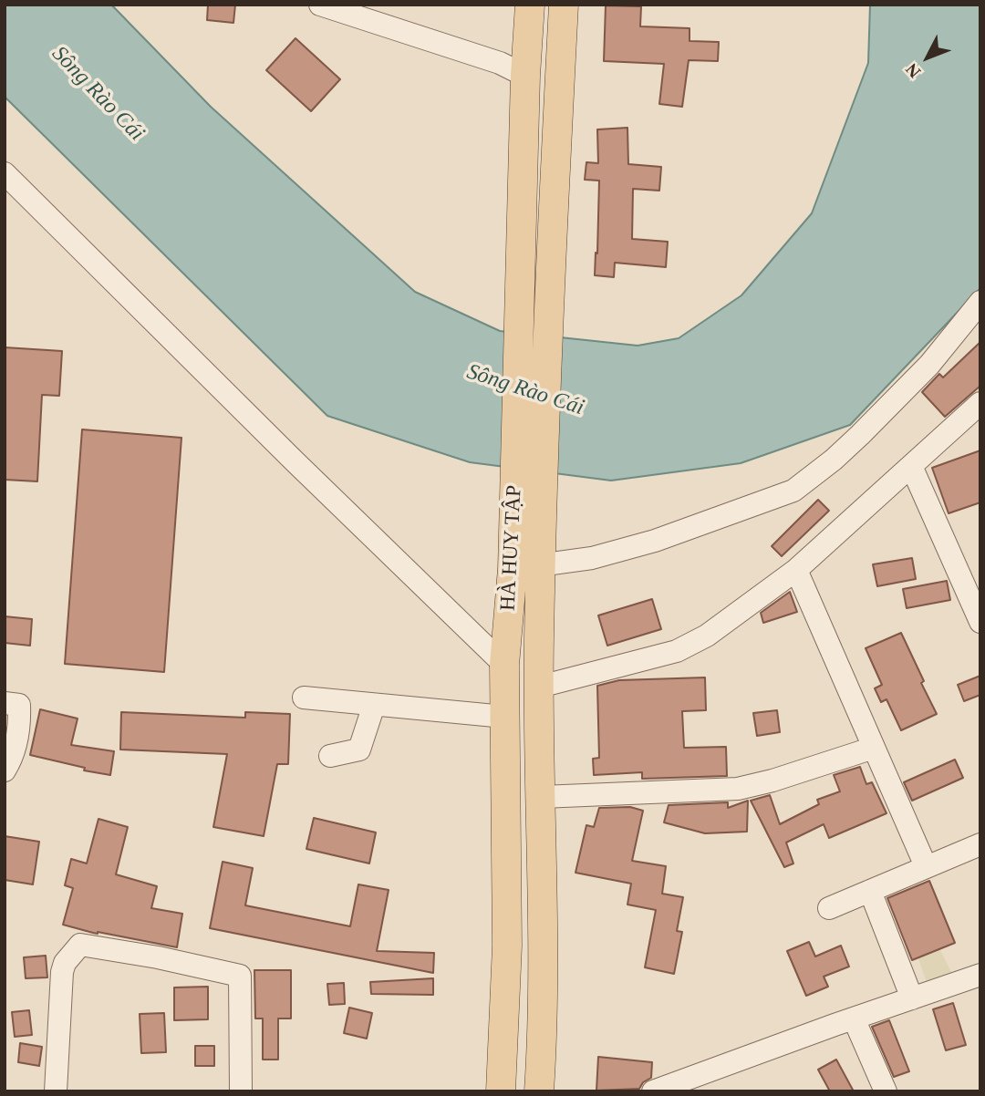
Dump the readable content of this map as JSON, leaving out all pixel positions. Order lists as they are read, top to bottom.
{
  "streets": {
    "main road": ["HÀ HUY TẬP"]
  },
  "water": ["Sông Rào Cái"],
  "north": "bottom left"
}
